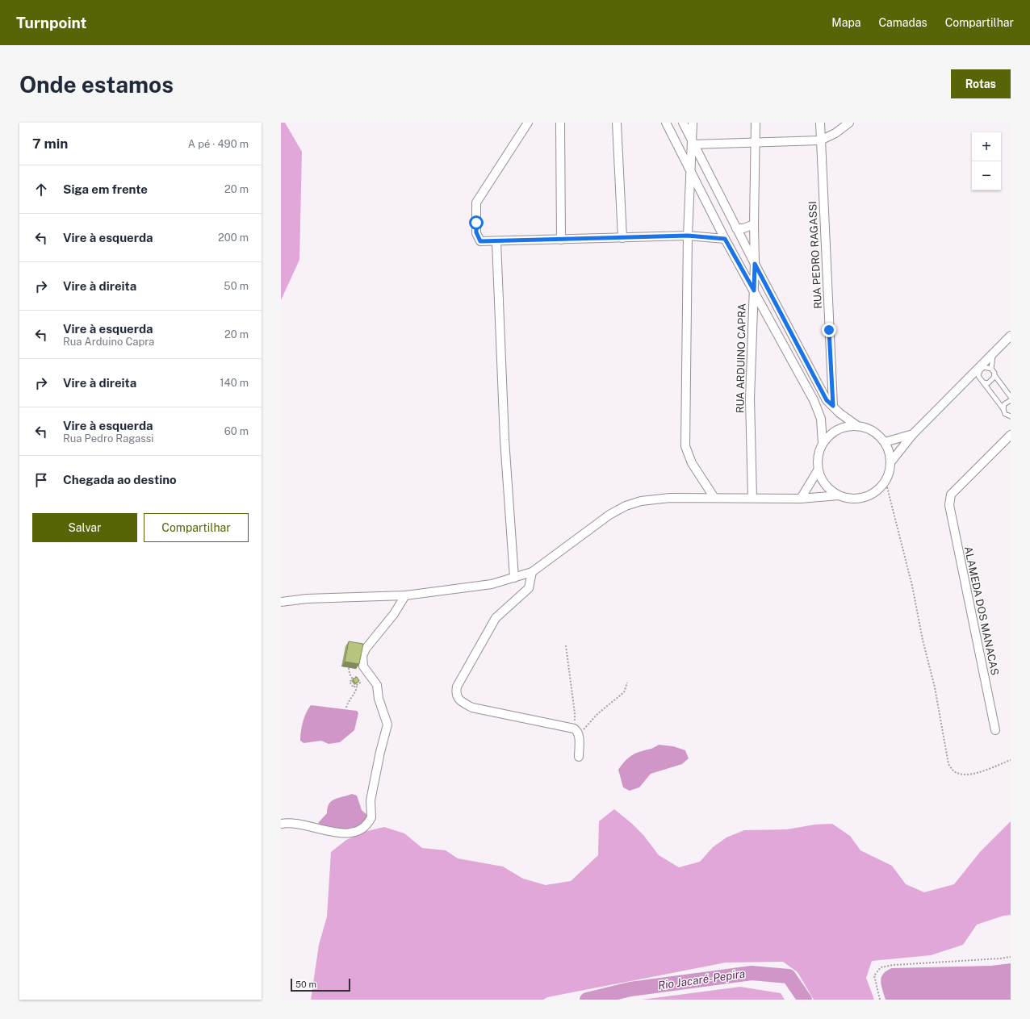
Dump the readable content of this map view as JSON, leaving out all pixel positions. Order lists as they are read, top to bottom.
{
  "streets": {
    "street": ["RUA PEDRO RAGASSI", "RUA ARDUINO CAPRA", "ALAMEDA DOS MANACAS"]
  },
  "water": ["Rio Jacaré-Pepira"],
  "scale_bar": "50 m",
  "page": {
    "header": "Turnpoint",
    "nav": ["Mapa", "Camadas", "Compartilhar"],
    "buttons": [
      "Rotas",
      ["Salvar", "Compartilhar"]
    ],
    "title": "Onde estamos",
    "heading": ["7 min", "A pé · 490 m"],
    "map_buttons": ["+", "−"],
    "list": [
      ["Siga em frente", "20 m"],
      ["Vire à esquerda", "200 m"],
      ["Vire à direita", "50 m"],
      ["Vire à esquerda", "Rua Arduino Capra", "20 m"],
      ["Vire à direita", "140 m"],
      ["Vire à esquerda", "Rua Pedro Ragassi", "60 m"],
      "Chegada ao destino"
    ],
    "scale": "50 m"
  }
}
